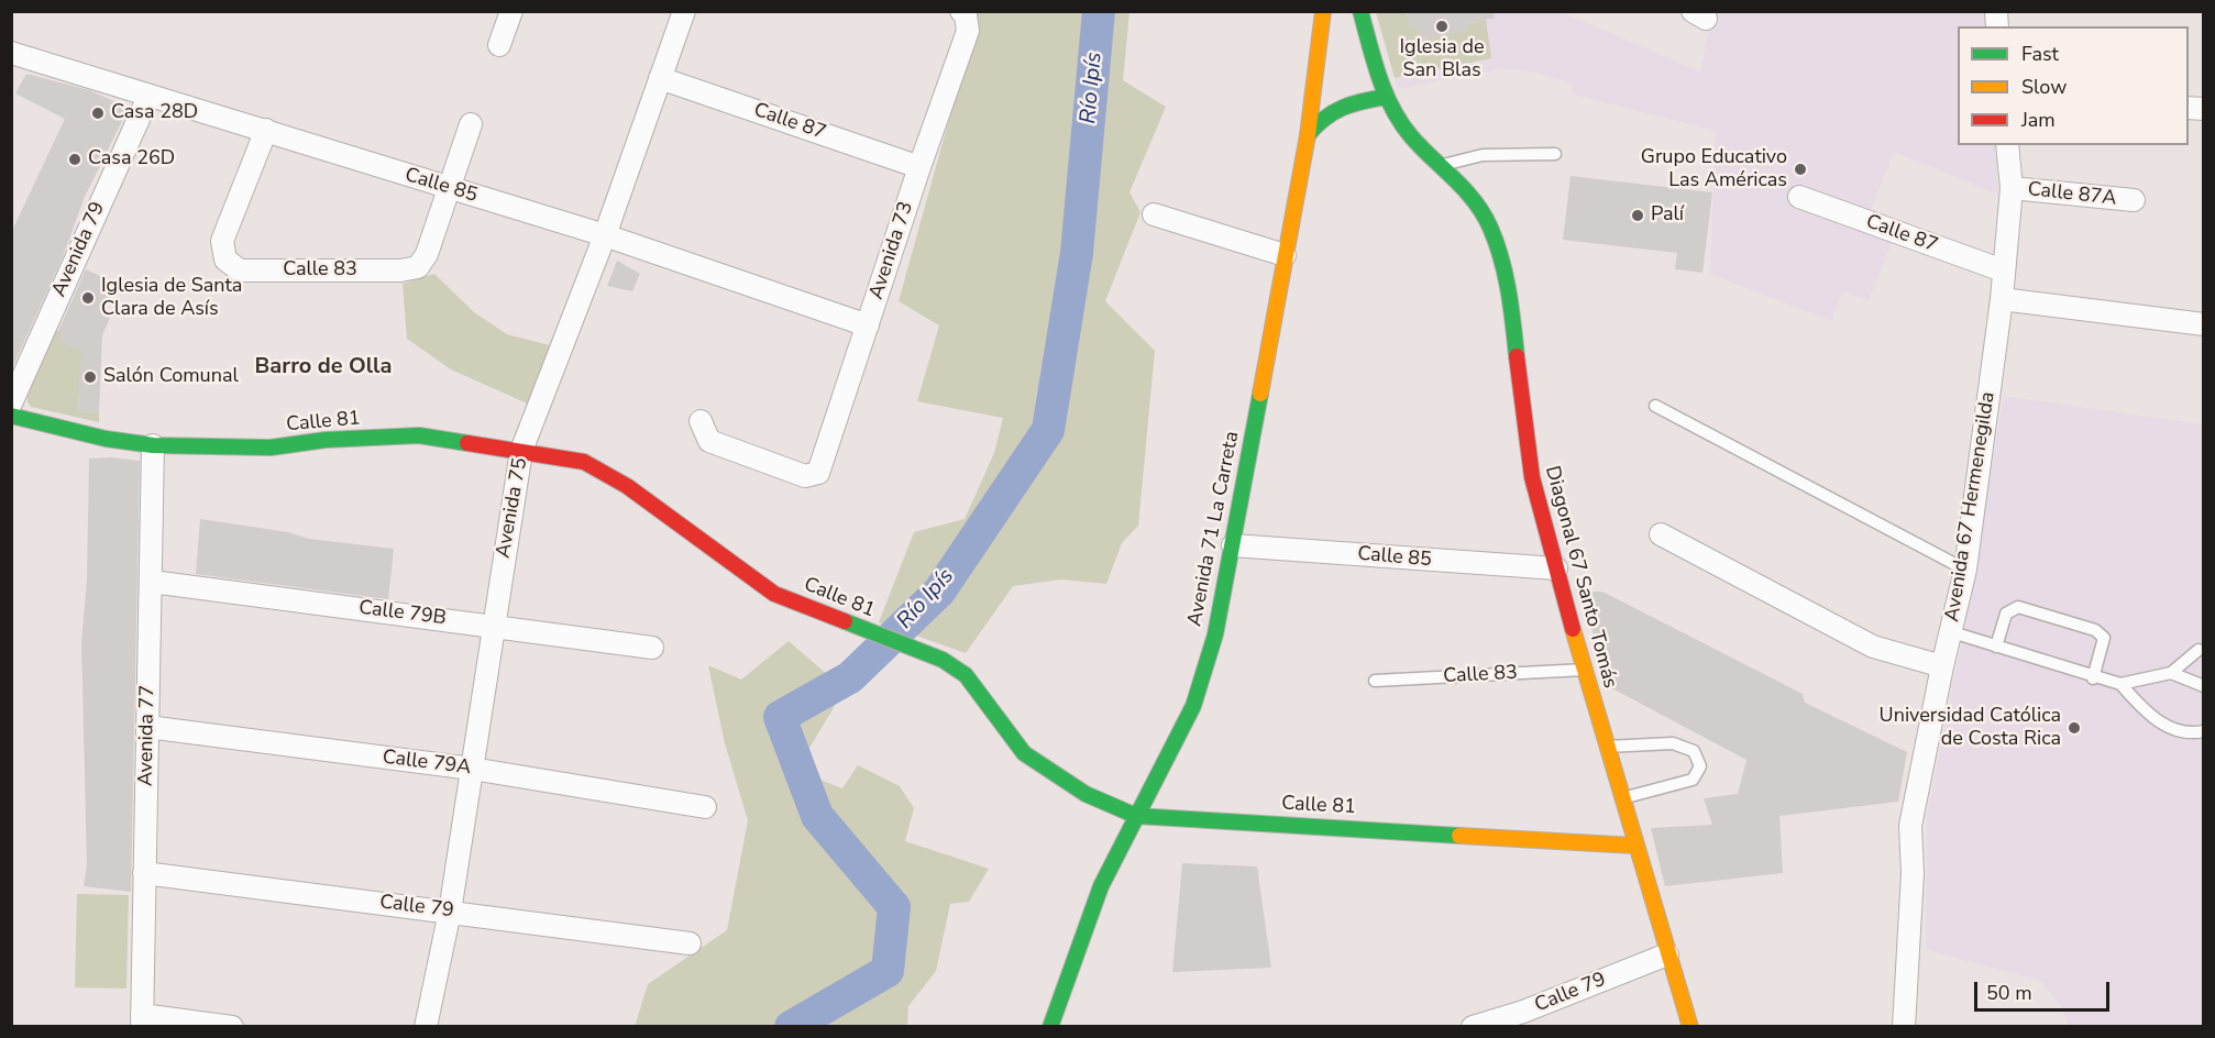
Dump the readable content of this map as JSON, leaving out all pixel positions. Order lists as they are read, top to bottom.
{
  "streets": {
    "street": [
      "Calle 87",
      "Calle 85",
      "Calle 87A",
      "Avenida 79",
      "Avenida 73",
      "Calle 83",
      "Calle 81",
      "Avenida 67 Hermenegilda",
      "Avenida 75",
      "Avenida 71 La Carreta",
      "Diagonal 67 Santo Tomás",
      "Calle 79B",
      "Avenida 77",
      "Calle 79A",
      "Calle 79"
    ]
  },
  "crossings": [
    ["Calle 87", "Avenida 73"],
    ["Calle 87", "Avenida 67 Hermenegilda"],
    ["Calle 87", "Avenida 75"],
    ["Calle 85", "Avenida 79"],
    ["Calle 85", "Avenida 73"],
    ["Calle 85", "Calle 83"],
    ["Calle 85", "Avenida 75"],
    ["Calle 85", "Avenida 71 La Carreta"],
    ["Calle 85", "Diagonal 67 Santo Tomás"],
    ["Calle 87A", "Avenida 67 Hermenegilda"],
    ["Calle 83", "Diagonal 67 Santo Tomás"],
    ["Calle 81", "Avenida 75"],
    ["Calle 81", "Avenida 71 La Carreta"],
    ["Calle 81", "Diagonal 67 Santo Tomás"],
    ["Calle 81", "Avenida 77"],
    ["Avenida 75", "Calle 79B"],
    ["Avenida 75", "Calle 79A"],
    ["Avenida 75", "Calle 79"],
    ["Diagonal 67 Santo Tomás", "Calle 79"],
    ["Calle 79B", "Avenida 77"],
    ["Avenida 77", "Calle 79A"],
    ["Avenida 77", "Calle 79"]
  ],
  "districts": ["Barro de Olla"],
  "water": ["Río Ipís"],
  "places": [
    "Iglesia de San Blas",
    "Casa 28D",
    "Casa 26D",
    "Grupo Educativo Las Américas",
    "Palí",
    "Iglesia de Santa Clara de Asís",
    "Salón Comunal",
    "Universidad Católica de Costa Rica"
  ],
  "legend": ["Fast", "Slow", "Jam"],
  "scale_bar": "50 m"
}
